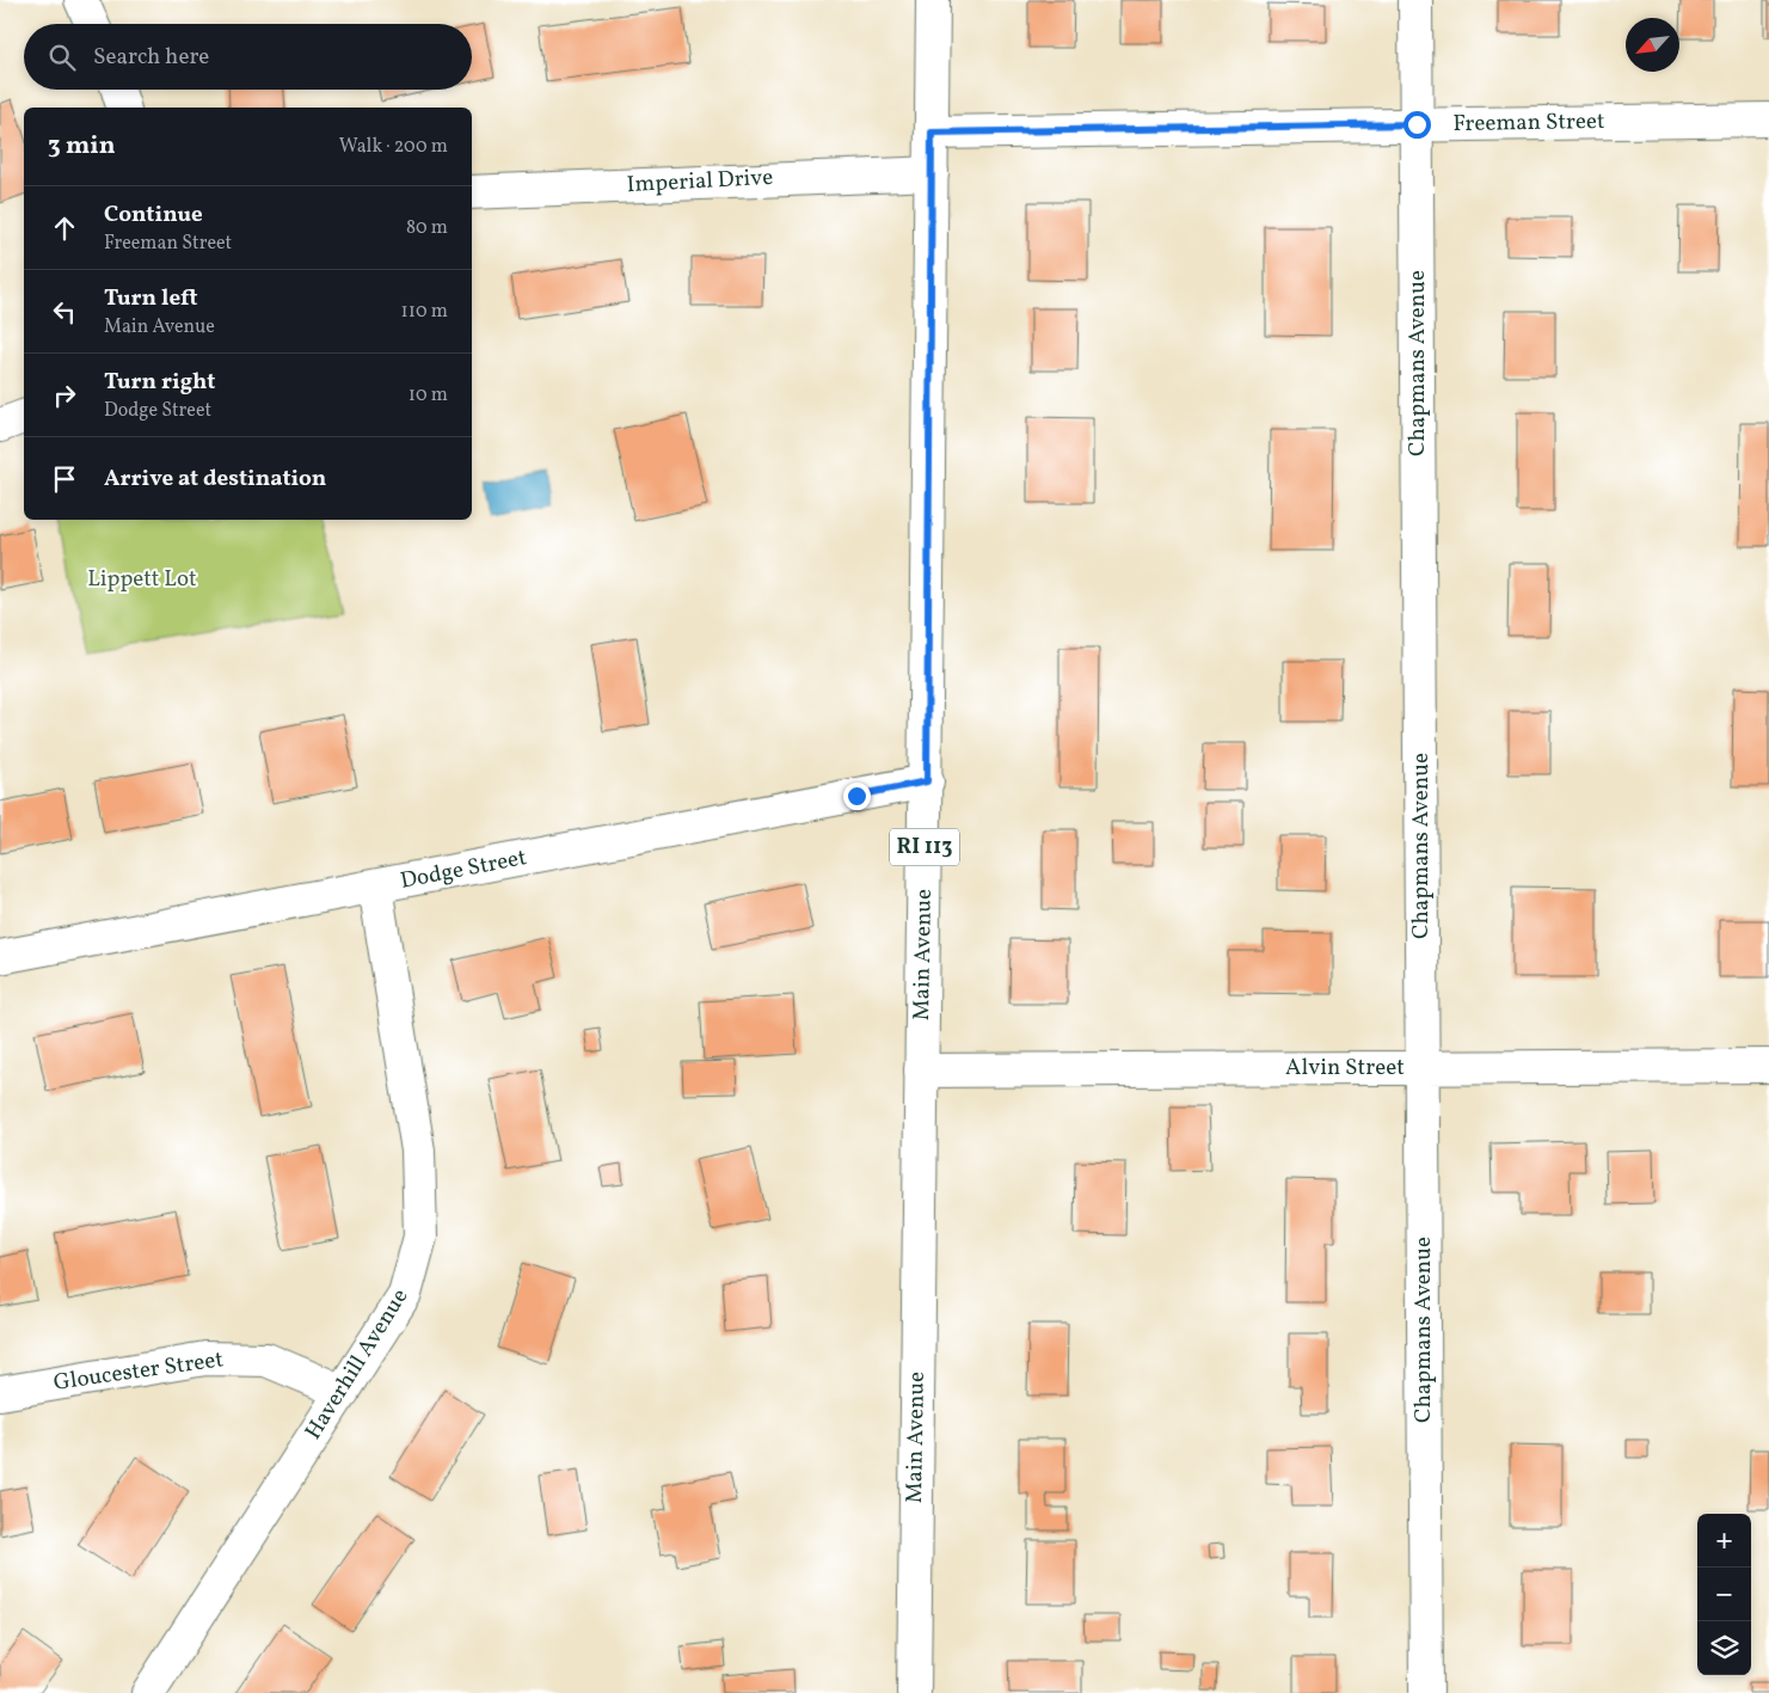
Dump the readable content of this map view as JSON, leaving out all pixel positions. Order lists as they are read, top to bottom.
{
  "streets": {
    "street": [
      "Freeman Street",
      "Imperial Drive",
      "Chapmans Avenue",
      "RI 113",
      "Dodge Street",
      "Main Avenue",
      "Alvin Street",
      "Haverhill Avenue",
      "Gloucester Street"
    ]
  },
  "crossings": [
    ["Freeman Street", "Chapmans Avenue"],
    ["Freeman Street", "Main Avenue"],
    ["Imperial Drive", "Main Avenue"],
    ["Chapmans Avenue", "Alvin Street"],
    ["Dodge Street", "Main Avenue"],
    ["Dodge Street", "Haverhill Avenue"],
    ["Main Avenue", "Alvin Street"],
    ["Haverhill Avenue", "Gloucester Street"]
  ],
  "parks": ["Lippett Lot"],
  "north": "bottom left",
  "page": {
    "search": "Search here",
    "heading": ["3 min", "Walk · 200 m"],
    "list": [
      ["Continue", "Freeman Street", "80 m"],
      ["Turn left", "Main Avenue", "110 m"],
      ["Turn right", "Dodge Street", "10 m"],
      "Arrive at destination"
    ],
    "map_buttons": ["+", "−"]
  }
}
